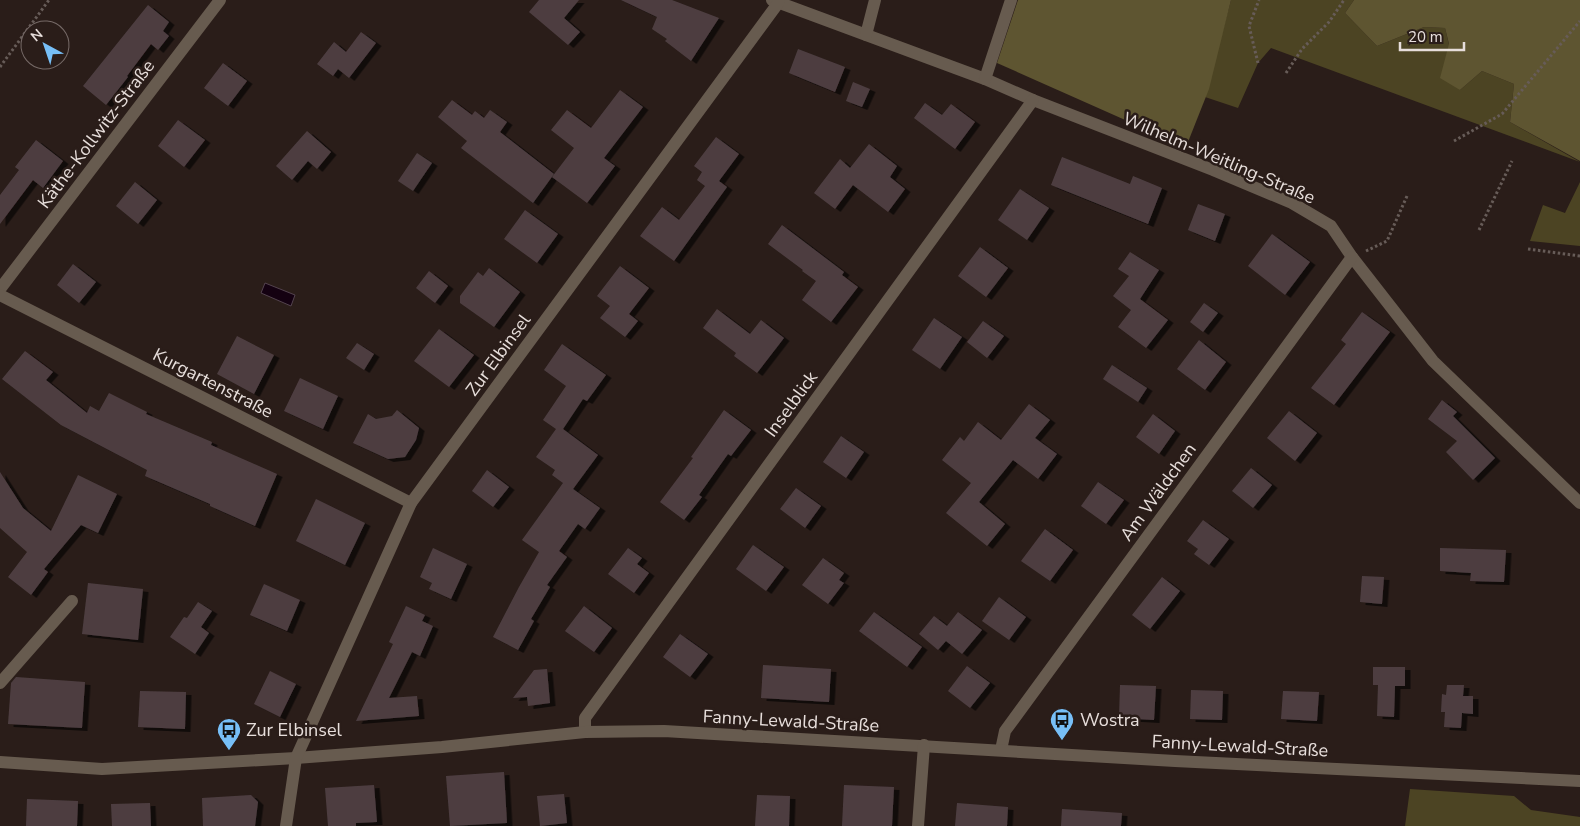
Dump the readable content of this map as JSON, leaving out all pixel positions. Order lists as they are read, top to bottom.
{
  "streets": {
    "street": [
      "Käthe-Kollwitz-Straße",
      "Wilhelm-Weitling-Straße",
      "Zur Elbinsel",
      "Kurgartenstraße",
      "Inselblick",
      "Am Wäldchen",
      "Fanny-Lewald-Straße"
    ]
  },
  "crossings": [
    ["Wilhelm-Weitling-Straße", "Zur Elbinsel"],
    ["Wilhelm-Weitling-Straße", "Inselblick"],
    ["Wilhelm-Weitling-Straße", "Am Wäldchen"],
    ["Zur Elbinsel", "Kurgartenstraße"],
    ["Zur Elbinsel", "Fanny-Lewald-Straße"],
    ["Inselblick", "Fanny-Lewald-Straße"],
    ["Am Wäldchen", "Fanny-Lewald-Straße"]
  ],
  "places": {
    "bus stop": ["Wostra", "Zur Elbinsel"]
  },
  "scale_bar": "20 m",
  "north": "top left"
}
